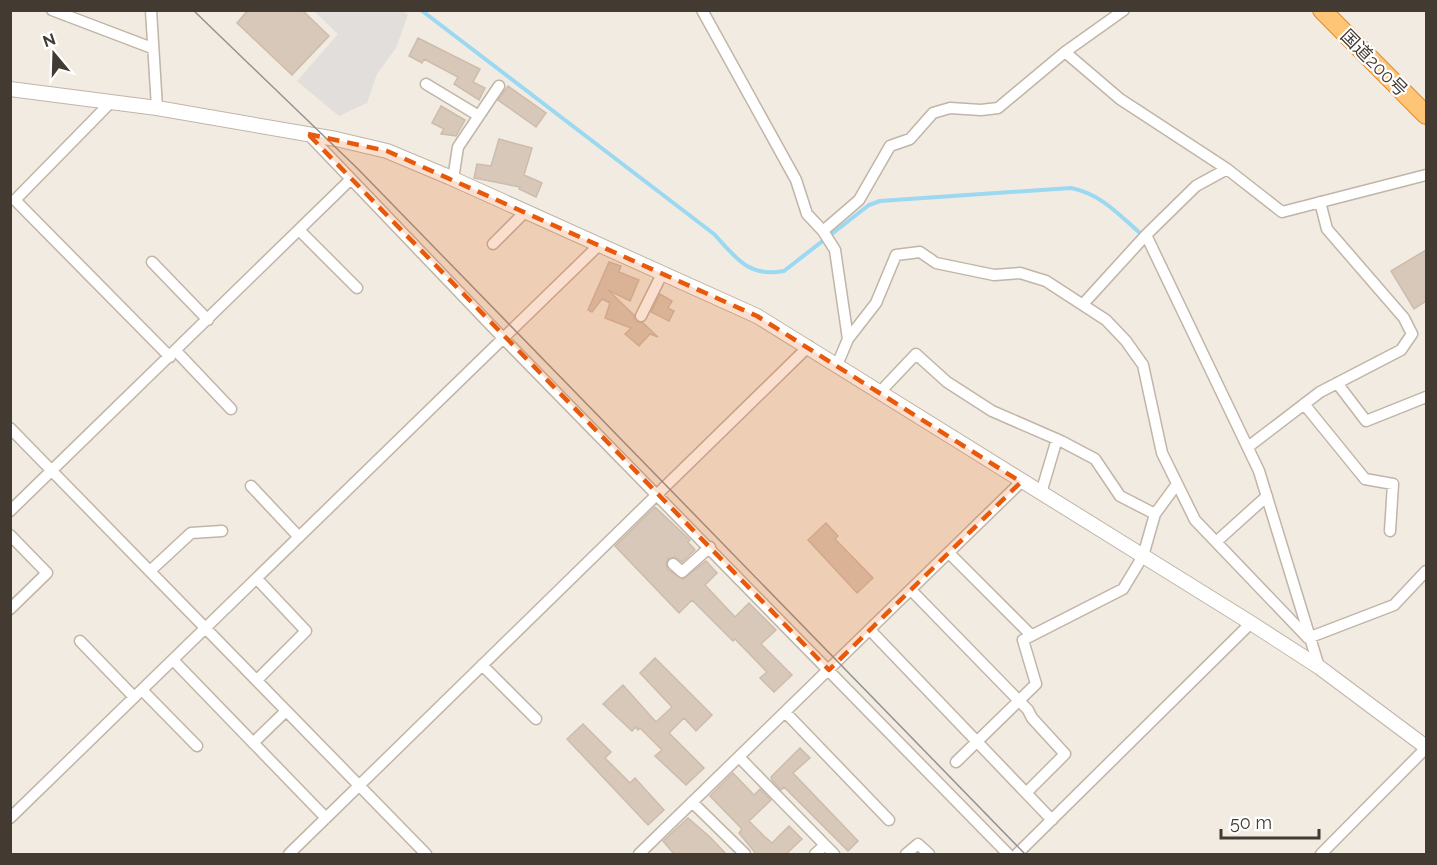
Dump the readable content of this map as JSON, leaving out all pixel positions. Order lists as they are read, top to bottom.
{
  "streets": {
    "highway": ["国道200号"]
  },
  "scale_bar": "50 m",
  "north": "top"
}
